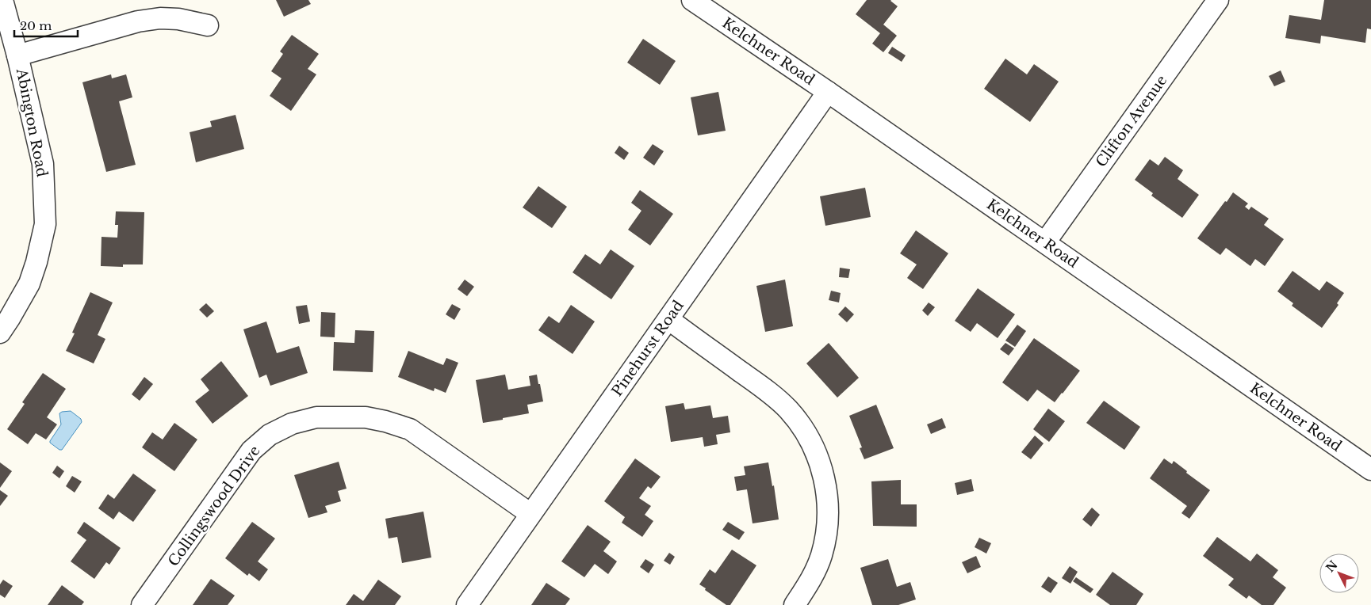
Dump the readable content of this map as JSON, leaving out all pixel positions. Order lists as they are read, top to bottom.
{
  "streets": {
    "street": [
      "Kelchner Road",
      "Clifton Avenue",
      "Abington Road",
      "Pinehurst Road",
      "Collingswood Drive"
    ]
  },
  "crossings": [
    ["Kelchner Road", "Clifton Avenue"],
    ["Kelchner Road", "Pinehurst Road"],
    ["Pinehurst Road", "Collingswood Drive"]
  ],
  "scale_bar": "20 m",
  "north": "top left"
}
